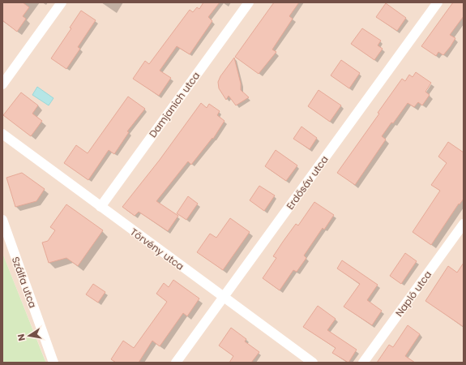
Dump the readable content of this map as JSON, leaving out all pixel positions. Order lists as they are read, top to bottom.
{
  "streets": {
    "street": [
      "Damjanich utca",
      "Erdősáv utca",
      "Törvény utca",
      "Szálfa utca",
      "Napló utca"
    ]
  },
  "crossings": [
    ["Damjanich utca", "Törvény utca"],
    ["Erdősáv utca", "Törvény utca"]
  ],
  "north": "left"
}
